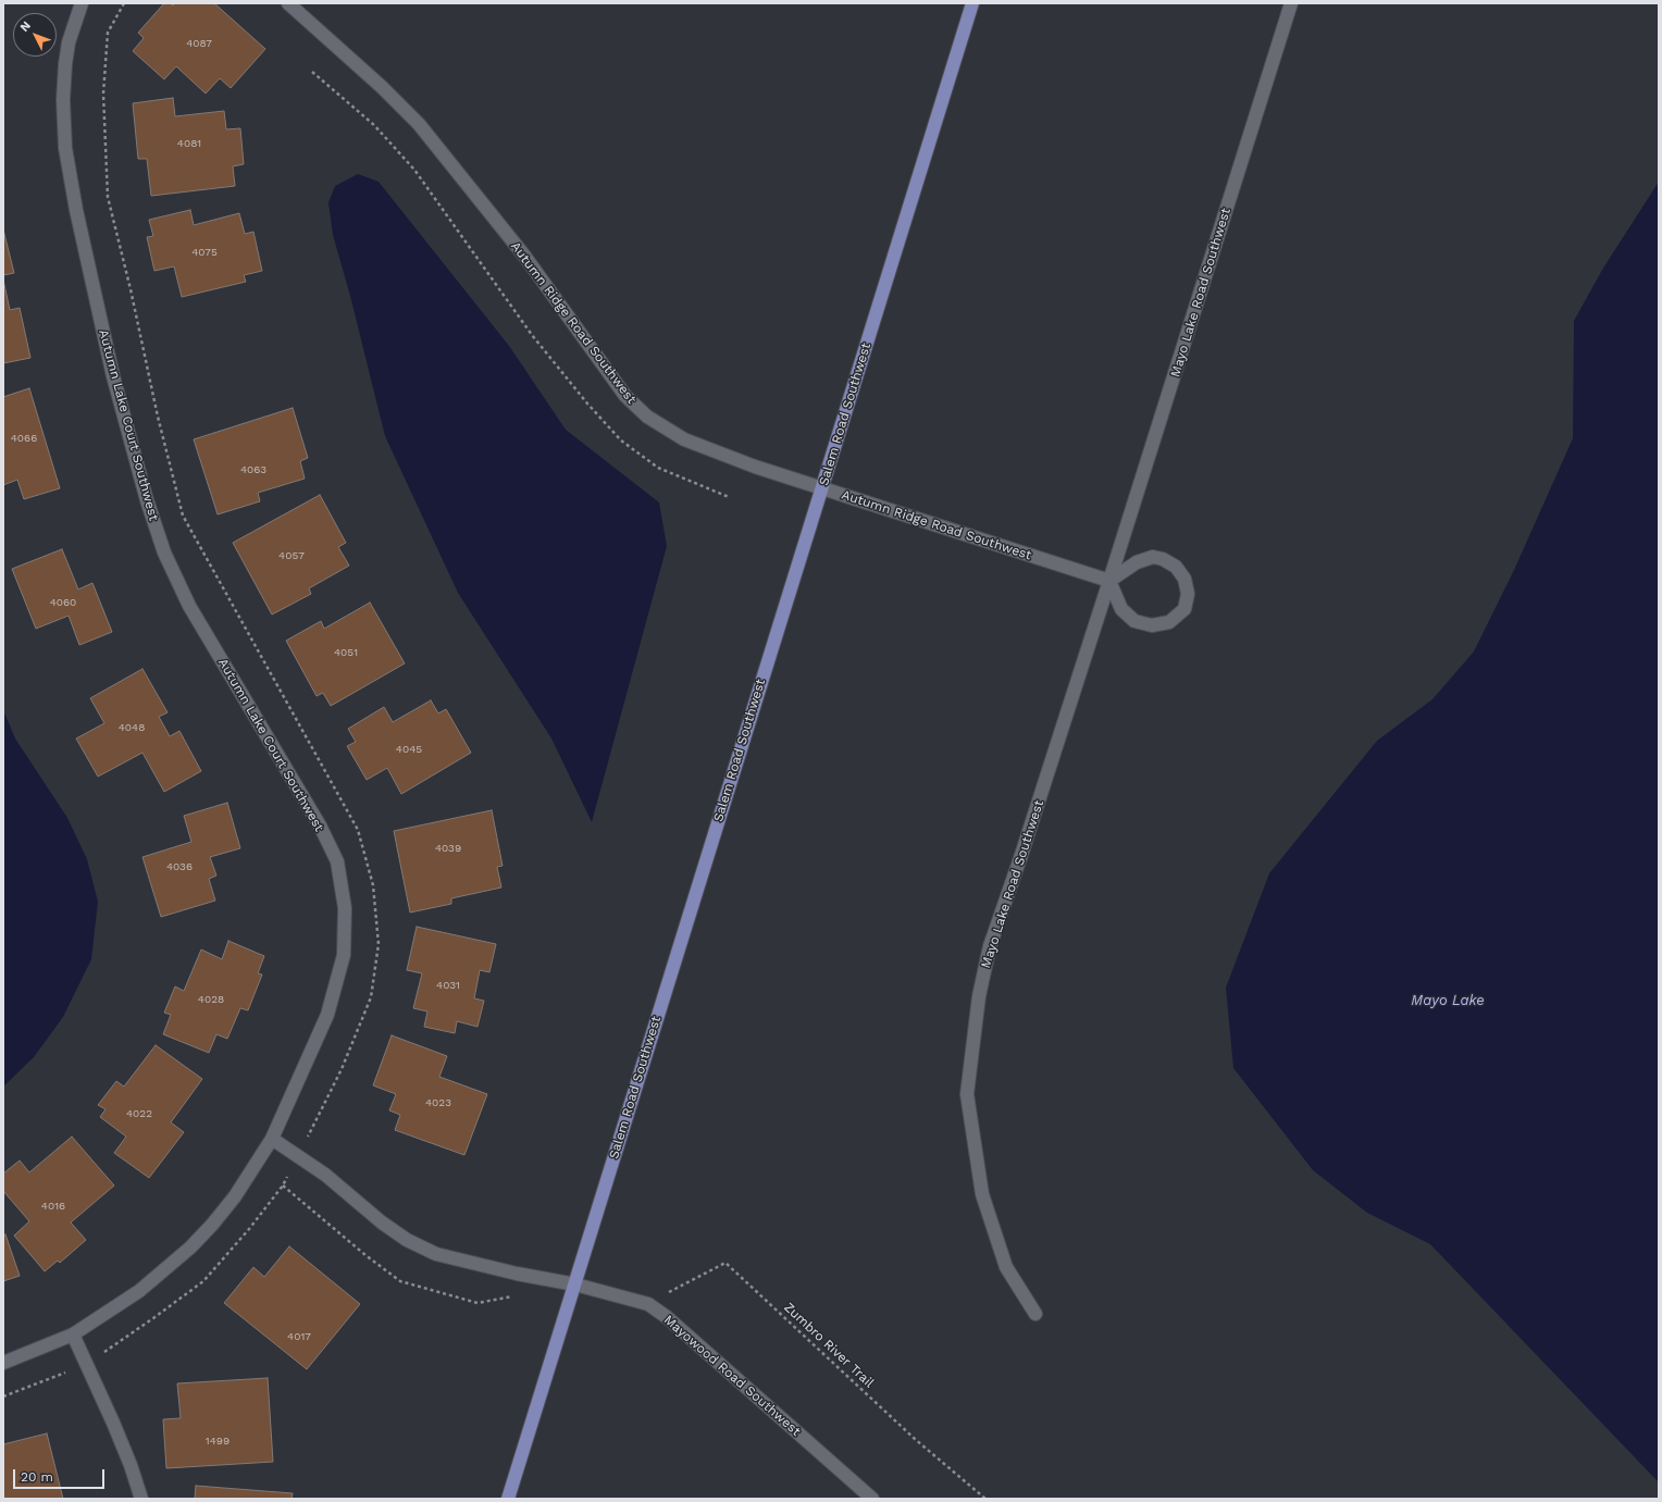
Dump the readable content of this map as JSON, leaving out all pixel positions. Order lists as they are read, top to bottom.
{
  "streets": {
    "main road": ["Salem Road Southwest"],
    "street": [
      "Mayo Lake Road Southwest",
      "Autumn Ridge Road Southwest",
      "Autumn Lake Court Southwest",
      "Mayowood Road Southwest"
    ],
    "path": ["Zumbro River Trail"]
  },
  "crossings": [
    ["Mayo Lake Road Southwest", "Autumn Ridge Road Southwest"],
    ["Autumn Ridge Road Southwest", "Salem Road Southwest"],
    ["Salem Road Southwest", "Mayowood Road Southwest"],
    ["Autumn Lake Court Southwest", "Mayowood Road Southwest"],
    ["Zumbro River Trail", "Mayowood Road Southwest"]
  ],
  "water": ["Mayo Lake"],
  "house_numbers": [
    "4087",
    "4081",
    "4075",
    "4066",
    "4063",
    "4057",
    "4060",
    "4051",
    "4048",
    "4045",
    "4039",
    "4036",
    "4031",
    "4028",
    "4023",
    "4022",
    "4016",
    "4017",
    "1499"
  ],
  "scale_bar": "20 m",
  "north": "top left"
}
